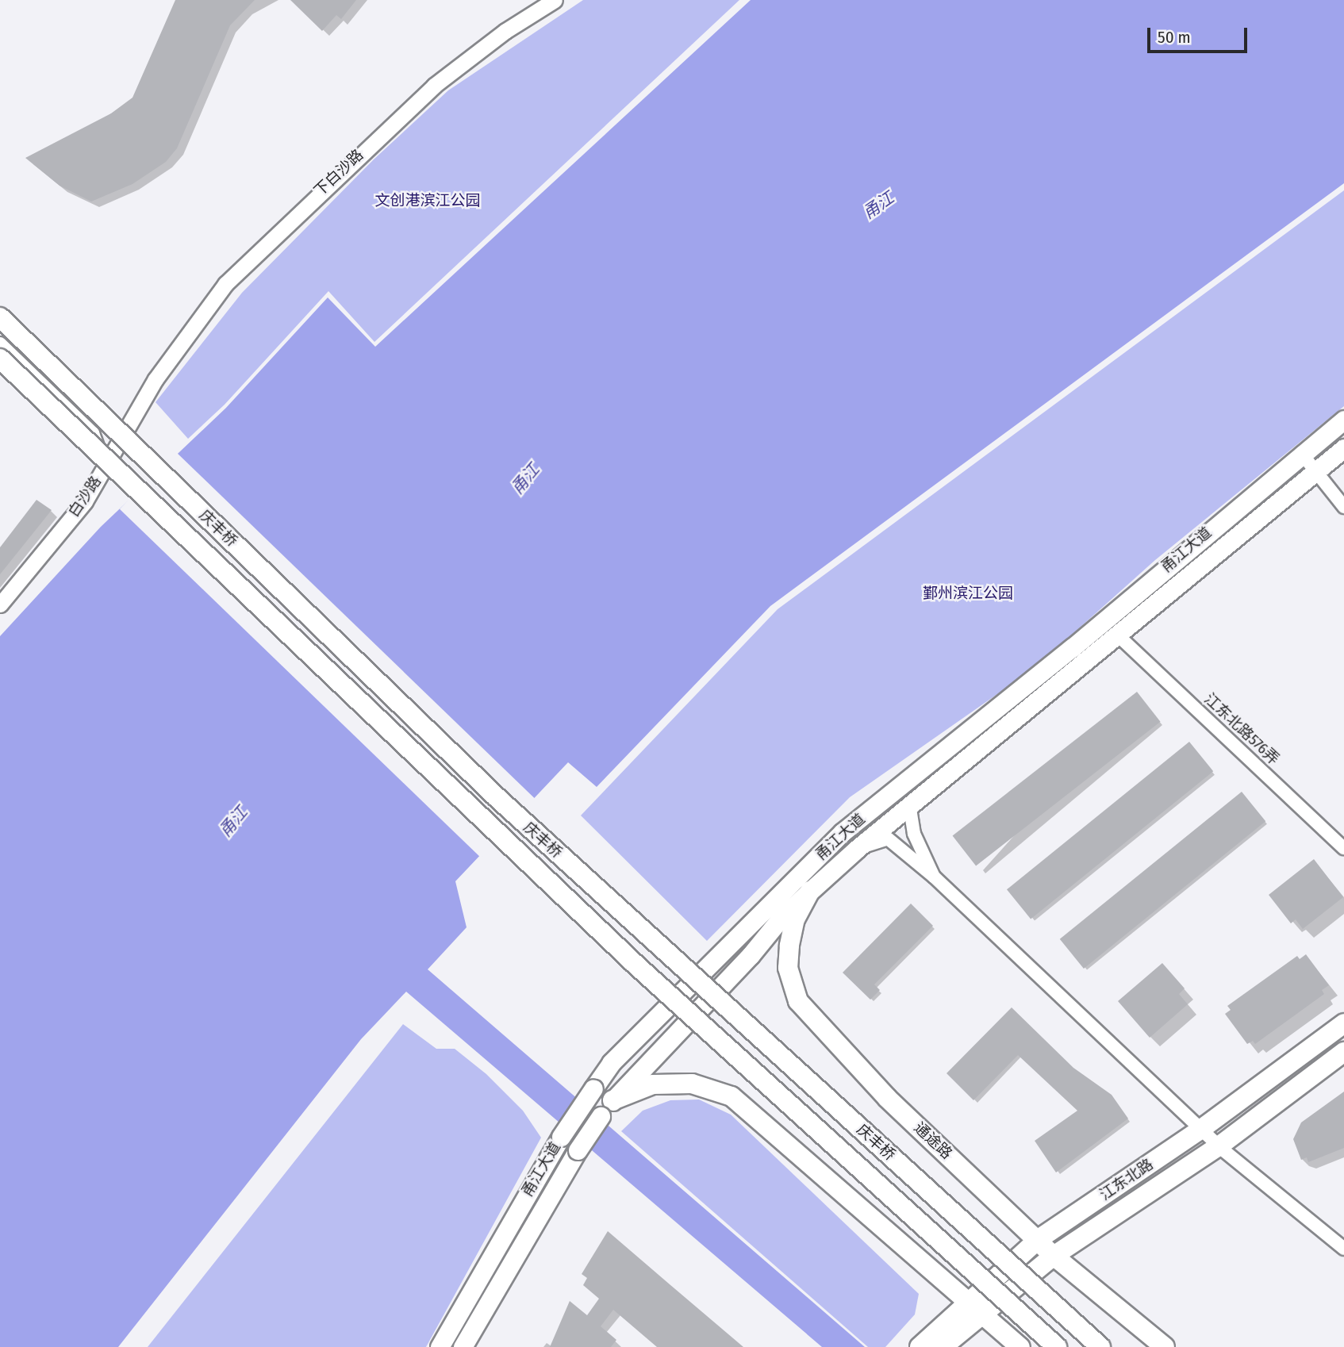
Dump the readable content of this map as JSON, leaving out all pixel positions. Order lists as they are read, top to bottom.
{
  "streets": {
    "main road": [
      "庆丰桥",
      "甬江大道",
      "通途路",
      "江东北路"
    ],
    "street": ["下白沙路", "白沙路", "江东北路576弄"]
  },
  "crossings": [
    ["下白沙路", "白沙路"],
    ["甬江大道", "江东北路576弄"],
    ["甬江大道", "通途路"],
    ["通途路", "江东北路"]
  ],
  "water": ["甬江"],
  "parks": ["文创港滨江公园", "鄞州滨江公园"],
  "scale_bar": "50 m"
}
